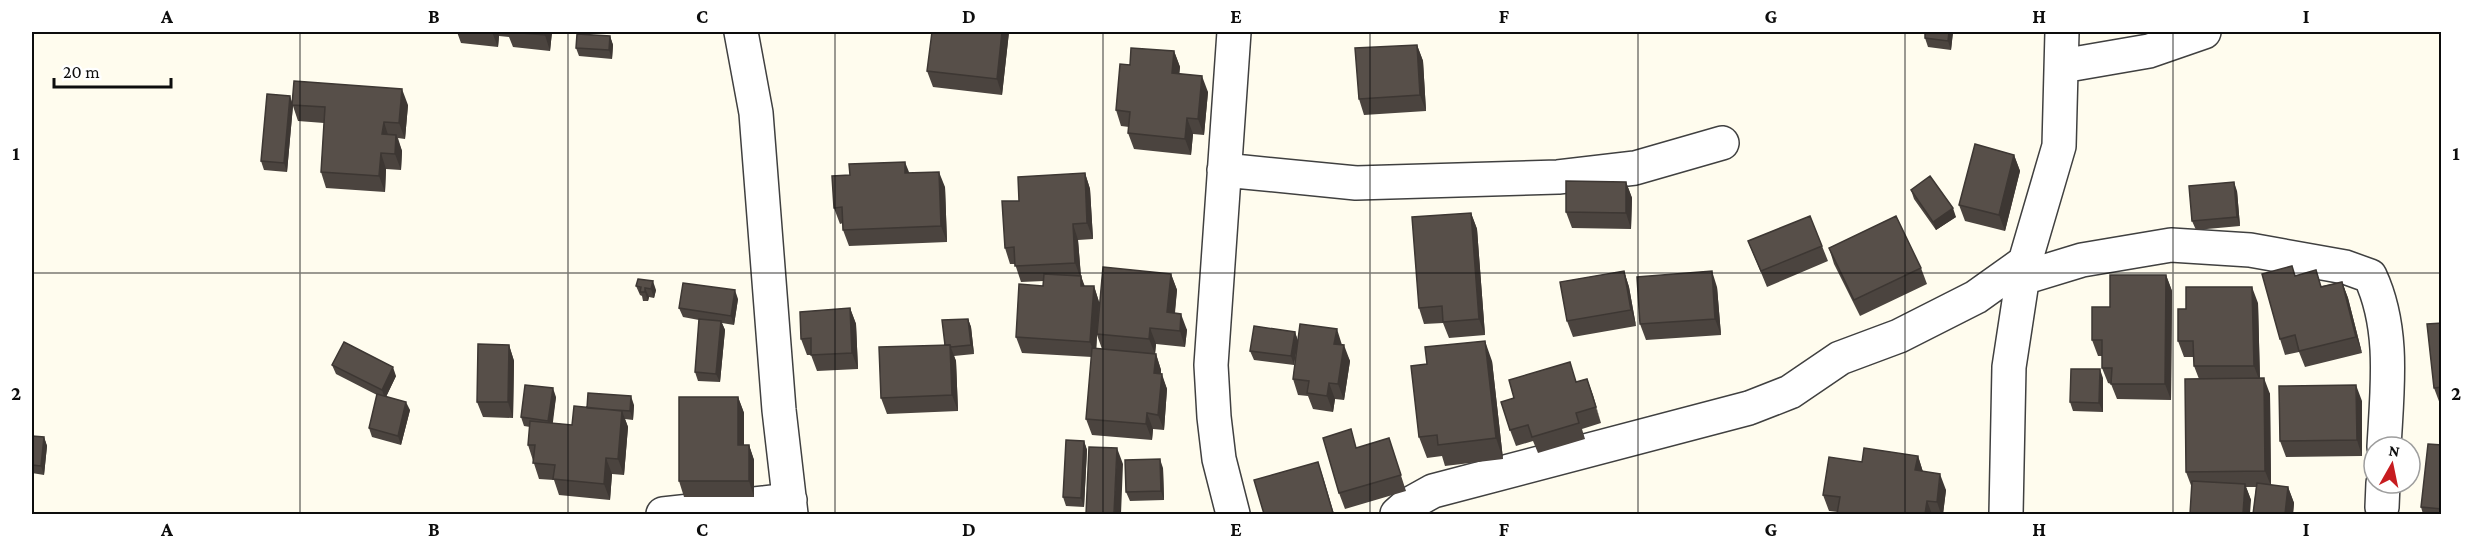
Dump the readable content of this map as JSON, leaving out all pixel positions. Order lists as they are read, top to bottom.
{
  "scale_bar": "20 m",
  "north": "top",
  "grid": {
    "columns": [
      "A",
      "B",
      "C",
      "D",
      "E",
      "F",
      "G",
      "H",
      "I"
    ],
    "rows": ["1", "2"]
  }
}
